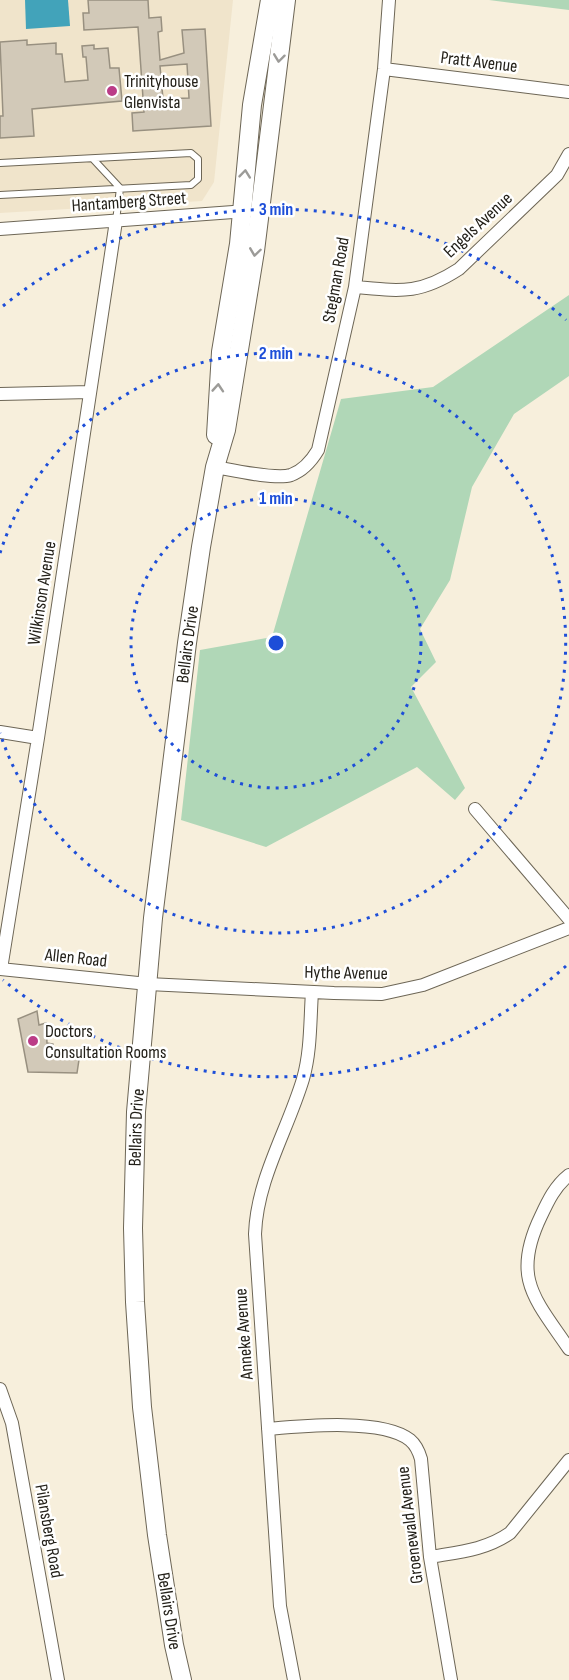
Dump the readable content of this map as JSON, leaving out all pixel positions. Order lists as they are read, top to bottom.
{
  "streets": {
    "street": [
      "Pratt Avenue",
      "Hantamberg Street",
      "Engels Avenue",
      "Stegman Road",
      "Wilkinson Avenue",
      "Bellairs Drive",
      "Allen Road",
      "Hythe Avenue",
      "Anneke Avenue",
      "Groenewald Avenue",
      "Pilansberg Road"
    ]
  },
  "crossings": [
    ["Pratt Avenue", "Stegman Road"],
    ["Hantamberg Street", "Wilkinson Avenue"],
    ["Engels Avenue", "Stegman Road"],
    ["Stegman Road", "Bellairs Drive"],
    ["Wilkinson Avenue", "Allen Road"],
    ["Bellairs Drive", "Allen Road"],
    ["Bellairs Drive", "Hythe Avenue"],
    ["Allen Road", "Hythe Avenue"],
    ["Hythe Avenue", "Anneke Avenue"],
    ["Anneke Avenue", "Groenewald Avenue"]
  ],
  "places": ["Trinityhouse Glenvista", "Doctors Consultation Rooms"],
  "rings": ["3 min", "2 min", "1 min"]
}
